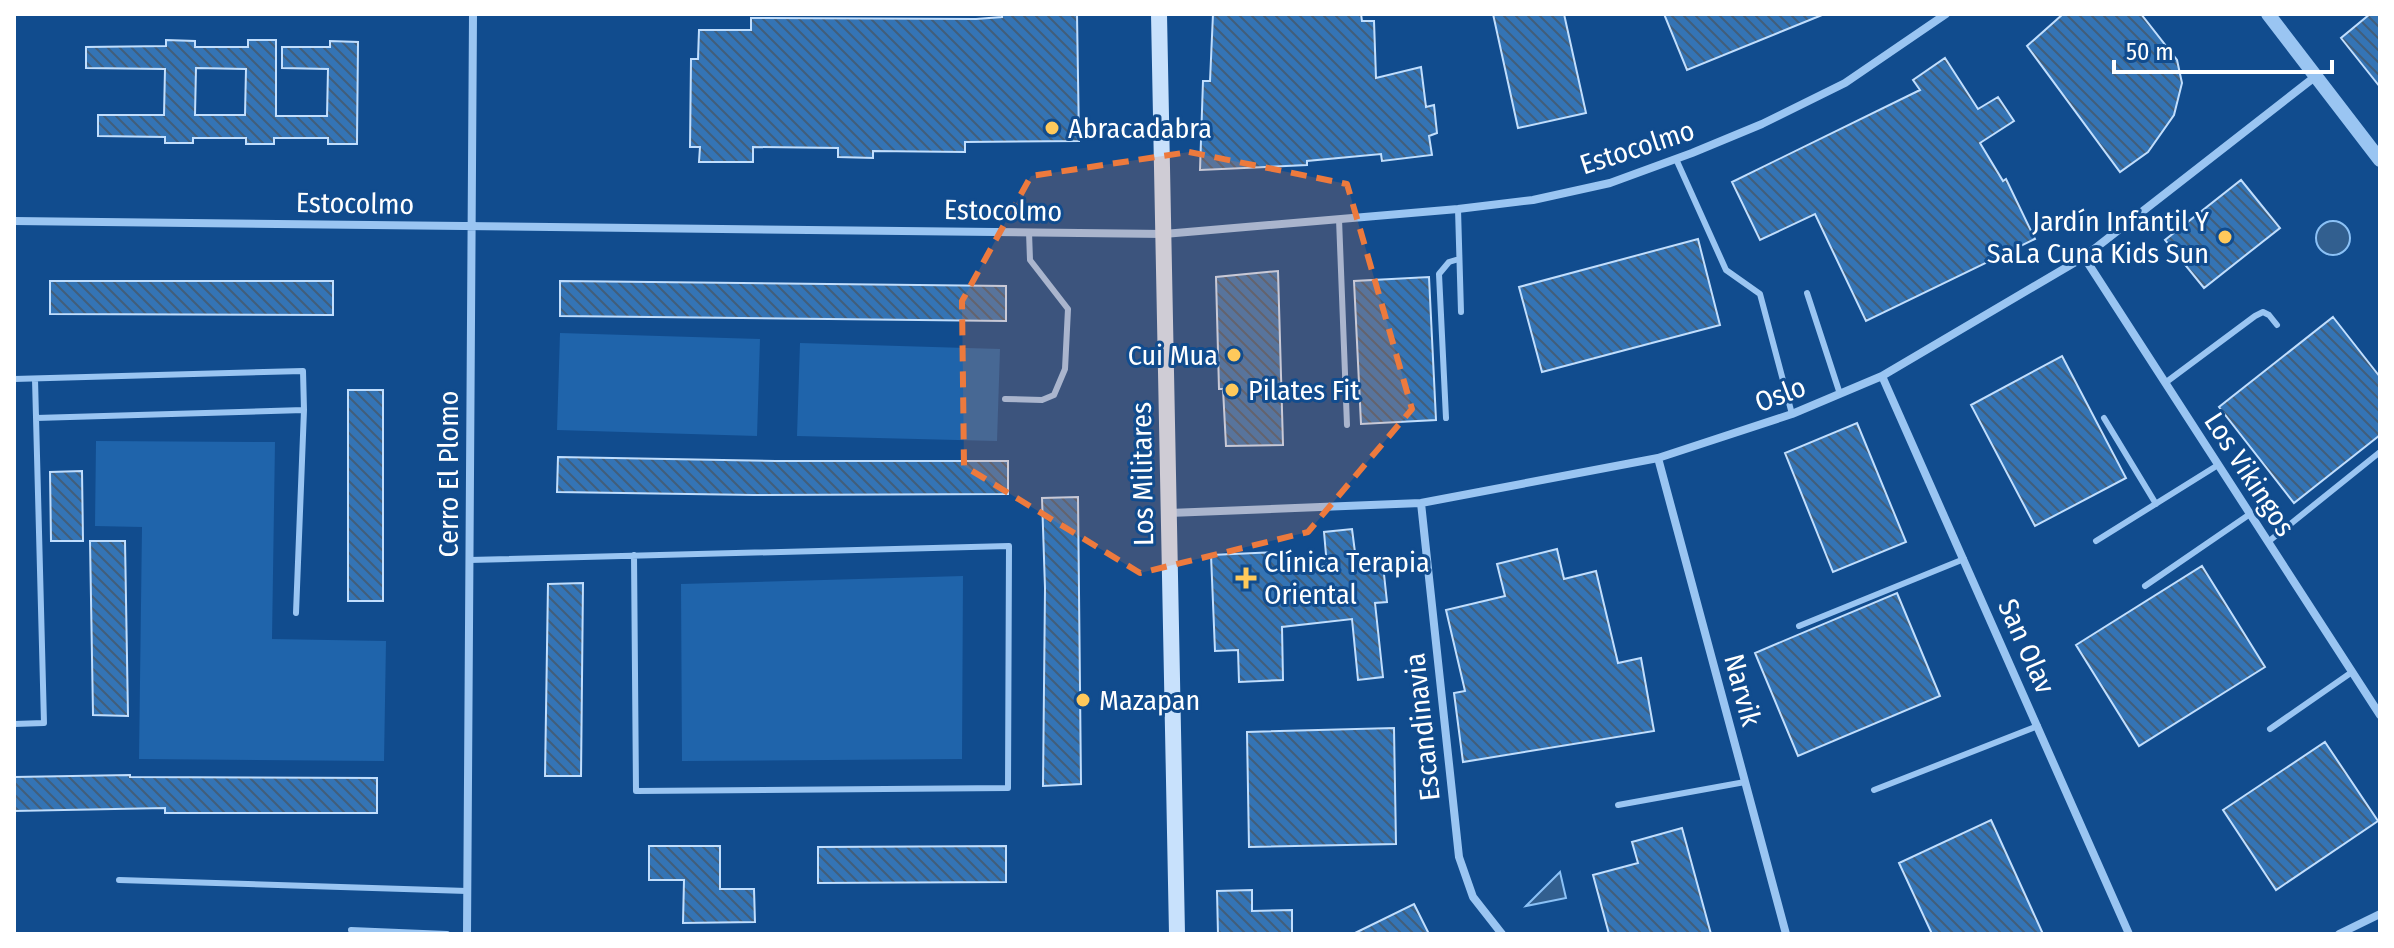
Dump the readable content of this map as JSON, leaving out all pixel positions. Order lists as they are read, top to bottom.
{
  "streets": {
    "main road": ["Los Militares"],
    "street": [
      "Estocolmo",
      "Oslo",
      "Cerro El Plomo",
      "Los Vikingos",
      "San Olav",
      "Narvik",
      "Escandinavia"
    ]
  },
  "crossings": [
    ["Estocolmo", "Cerro El Plomo"],
    ["Estocolmo", "Los Militares"],
    ["Oslo", "Los Militares"],
    ["Oslo", "Los Vikingos"],
    ["Oslo", "San Olav"],
    ["Oslo", "Narvik"],
    ["Oslo", "Escandinavia"]
  ],
  "places": {
    "other": [
      "Abracadabra",
      "Jardín Infantil Y SaLa Cuna Kids Sun",
      "Cui Mua",
      "Pilates Fit",
      "Mazapan"
    ],
    "health": ["Clínica Terapia Oriental"]
  },
  "scale_bar": "50 m"
}
